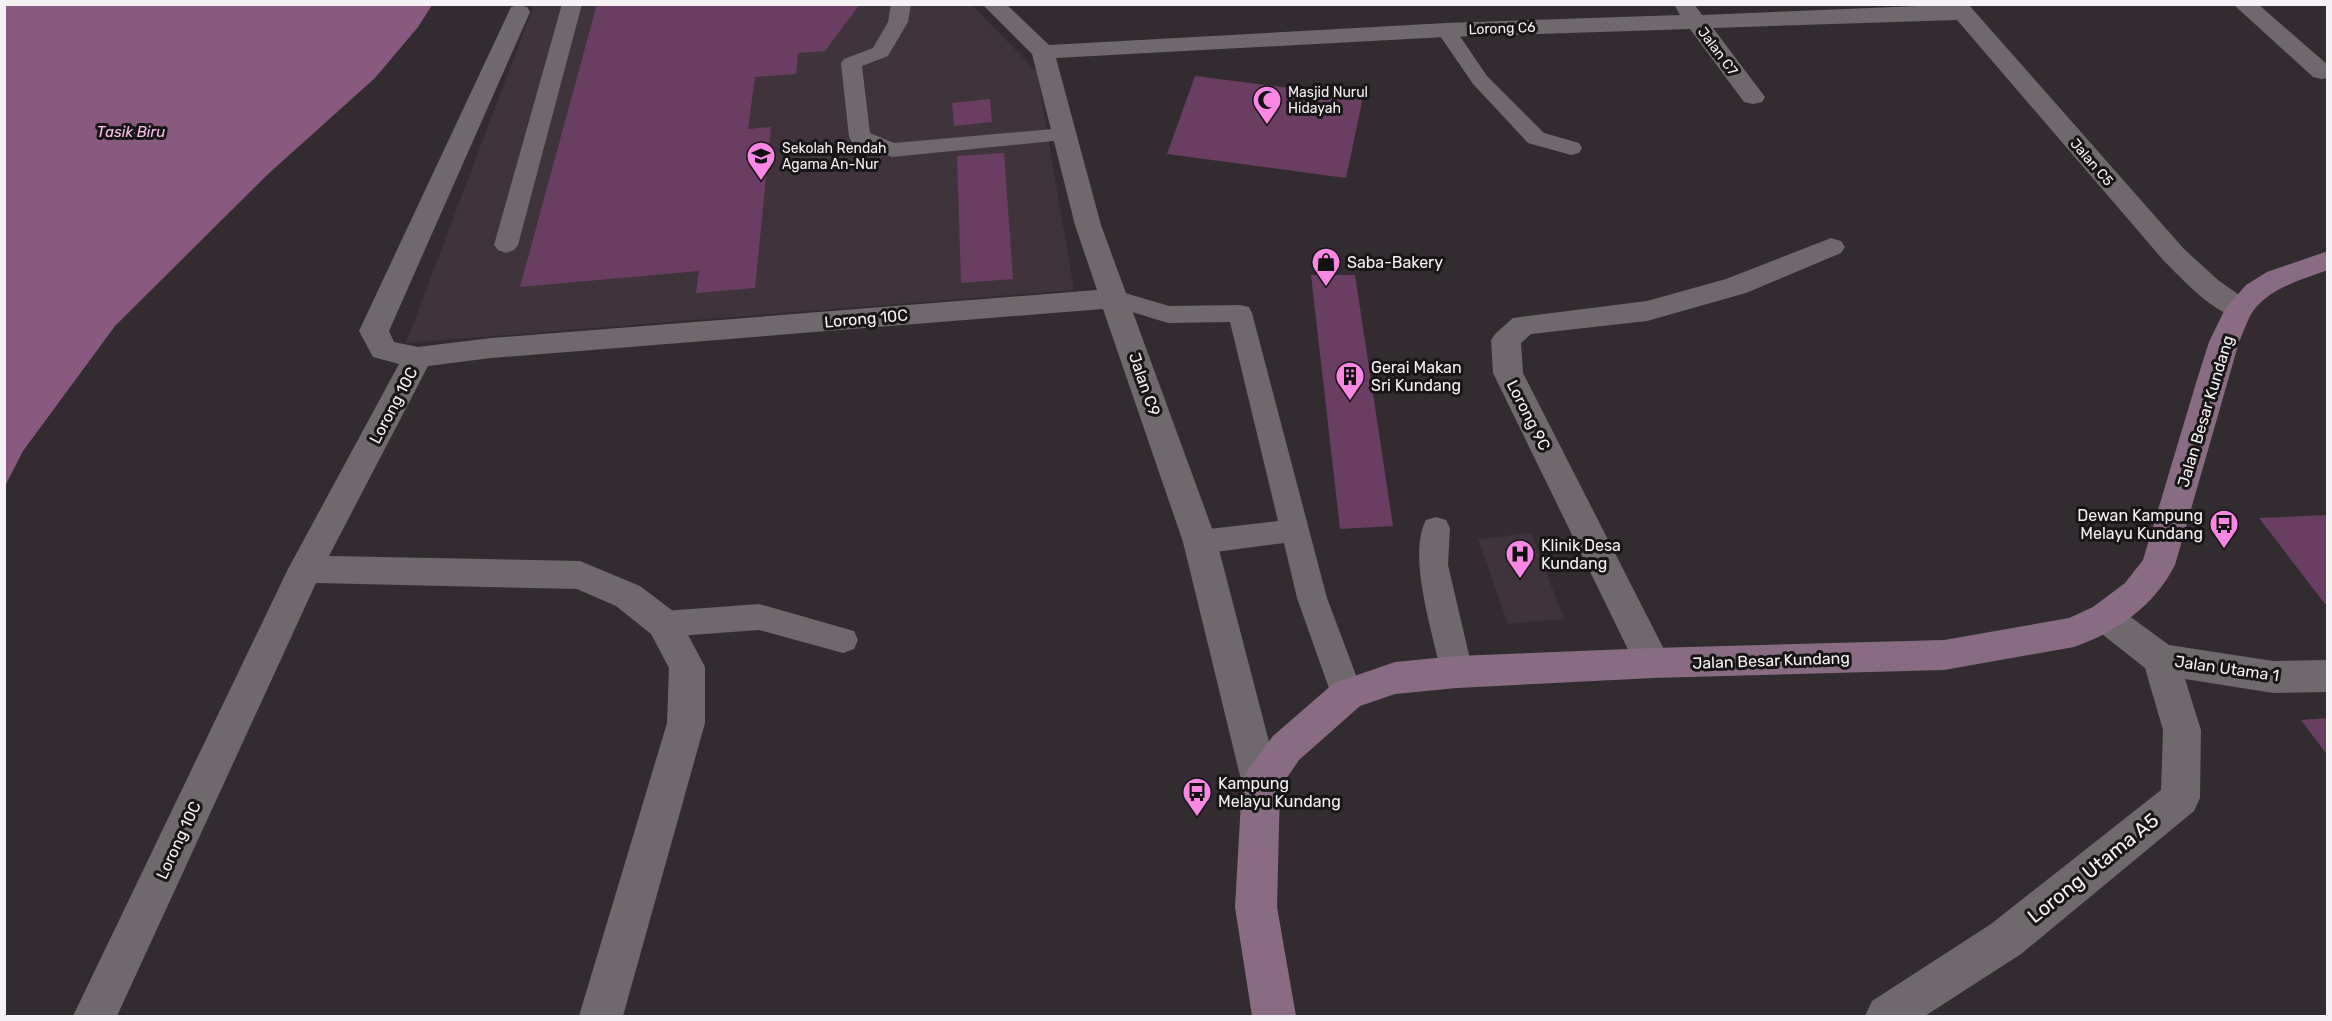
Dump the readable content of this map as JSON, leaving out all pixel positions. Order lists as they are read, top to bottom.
{
  "streets": {
    "main road": ["Jalan Besar Kundang"],
    "street": [
      "Lorong C6",
      "Jalan C7",
      "Jalan C5",
      "Lorong 10C",
      "Jalan C9",
      "Lorong 9C",
      "Jalan Utama 1",
      "Lorong Utama A5"
    ]
  },
  "crossings": [
    ["Lorong C6", "Jalan C7"],
    ["Lorong C6", "Jalan C5"],
    ["Lorong C6", "Jalan C9"],
    ["Jalan C5", "Jalan Besar Kundang"],
    ["Lorong 10C", "Jalan C9"],
    ["Jalan C9", "Jalan Besar Kundang"],
    ["Jalan Besar Kundang", "Lorong 9C"],
    ["Jalan Besar Kundang", "Jalan Utama 1"],
    ["Jalan Utama 1", "Lorong Utama A5"]
  ],
  "water": ["Tasik Biru"],
  "places": {
    "mosque": ["Masjid Nurul Hidayah"],
    "school or university": ["Sekolah Rendah Agama An-Nur"],
    "shop": ["Saba-Bakery"],
    "building": ["Gerai Makan Sri Kundang"],
    "bus stop": ["Dewan Kampung Melayu Kundang", "Kampung Melayu Kundang"],
    "hospital": ["Klinik Desa Kundang"]
  }
}
